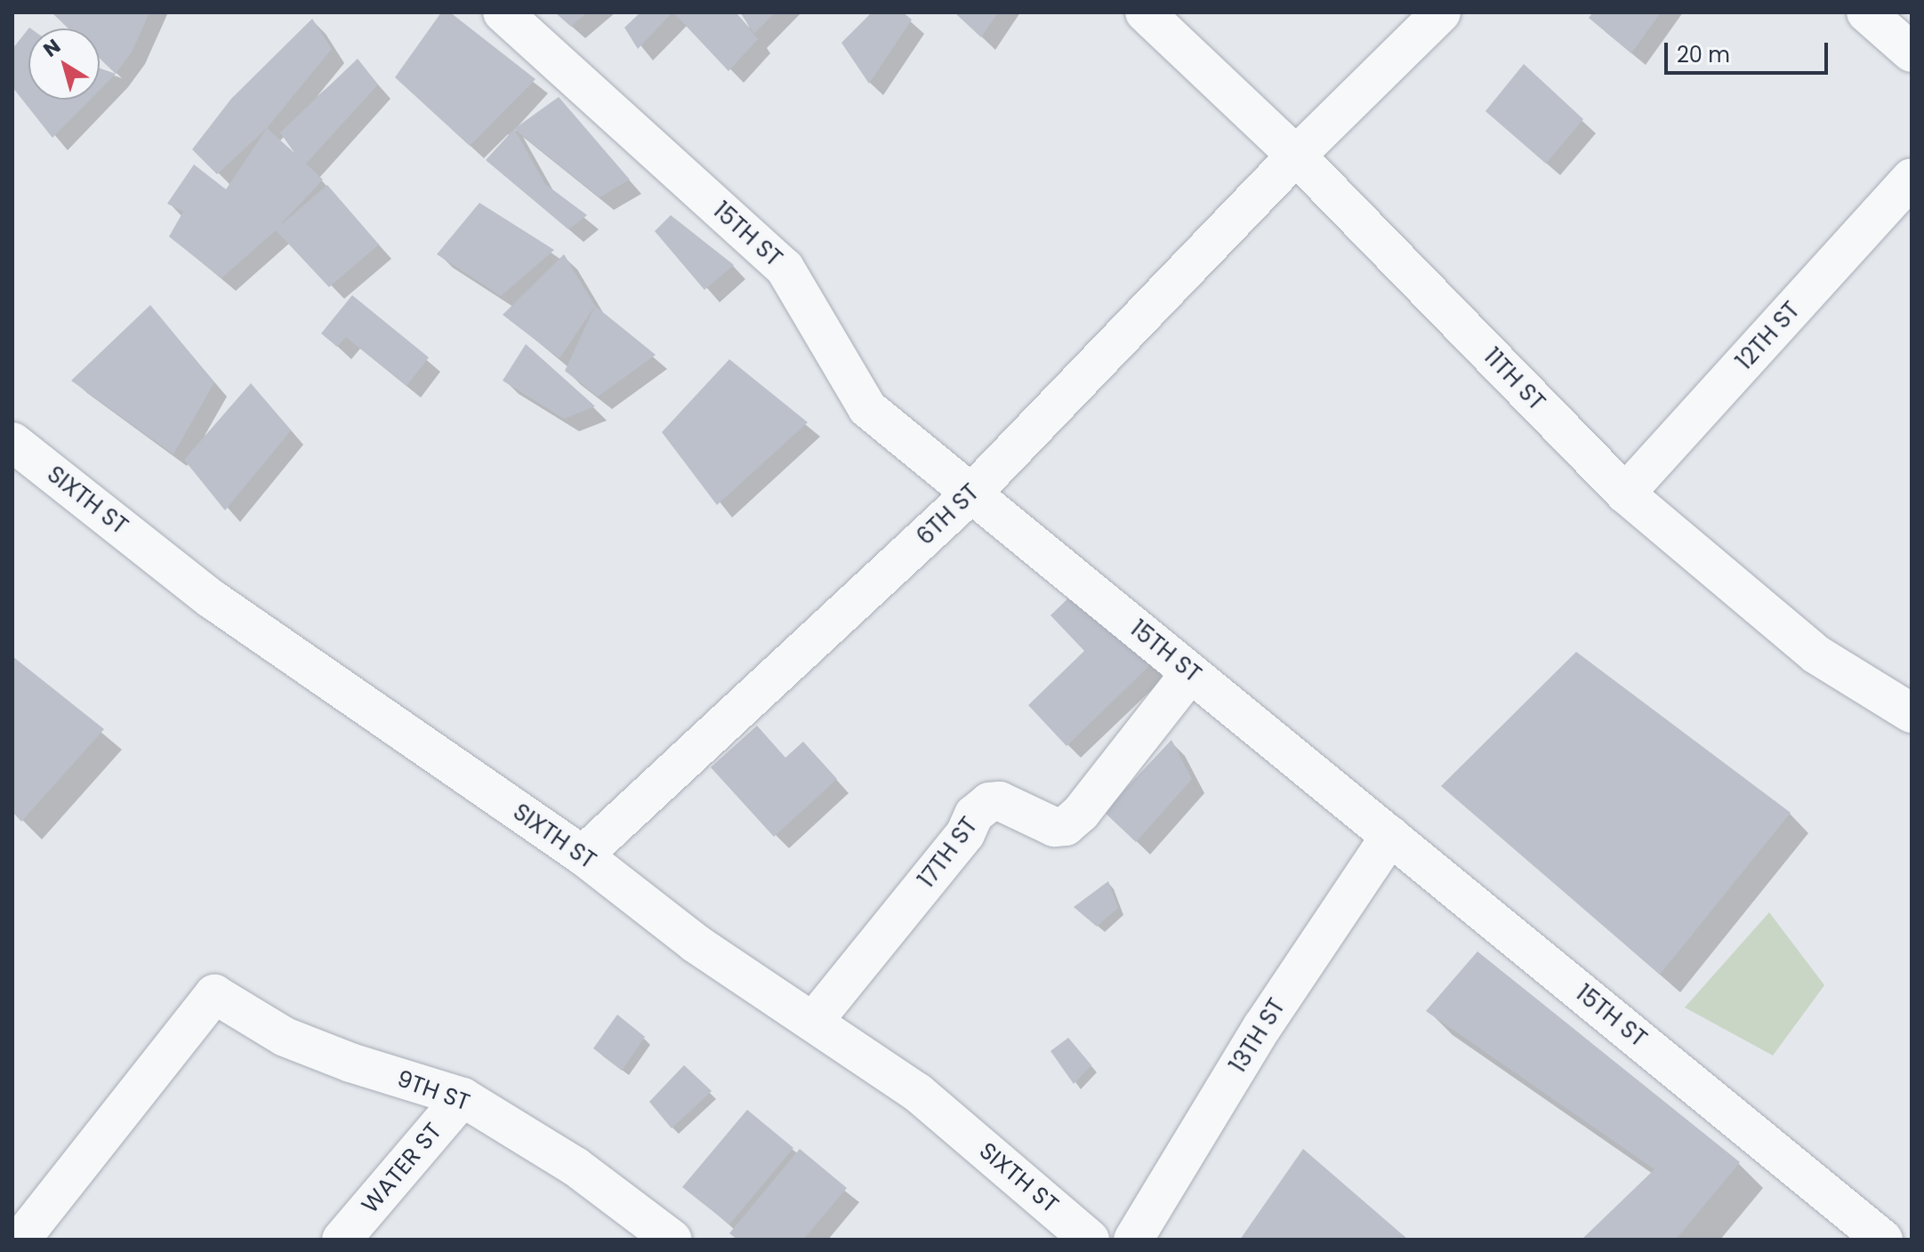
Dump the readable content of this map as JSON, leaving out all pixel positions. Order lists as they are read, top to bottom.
{
  "streets": {
    "street": [
      "15TH ST",
      "12TH ST",
      "11TH ST",
      "SIXTH ST",
      "6TH ST",
      "17TH ST",
      "13TH ST",
      "9TH ST",
      "WATER ST"
    ]
  },
  "crossings": [
    ["15TH ST", "6TH ST"],
    ["15TH ST", "17TH ST"],
    ["15TH ST", "13TH ST"],
    ["12TH ST", "11TH ST"],
    ["11TH ST", "6TH ST"],
    ["SIXTH ST", "6TH ST"],
    ["SIXTH ST", "17TH ST"],
    ["9TH ST", "WATER ST"]
  ],
  "scale_bar": "20 m",
  "north": "top left"
}
